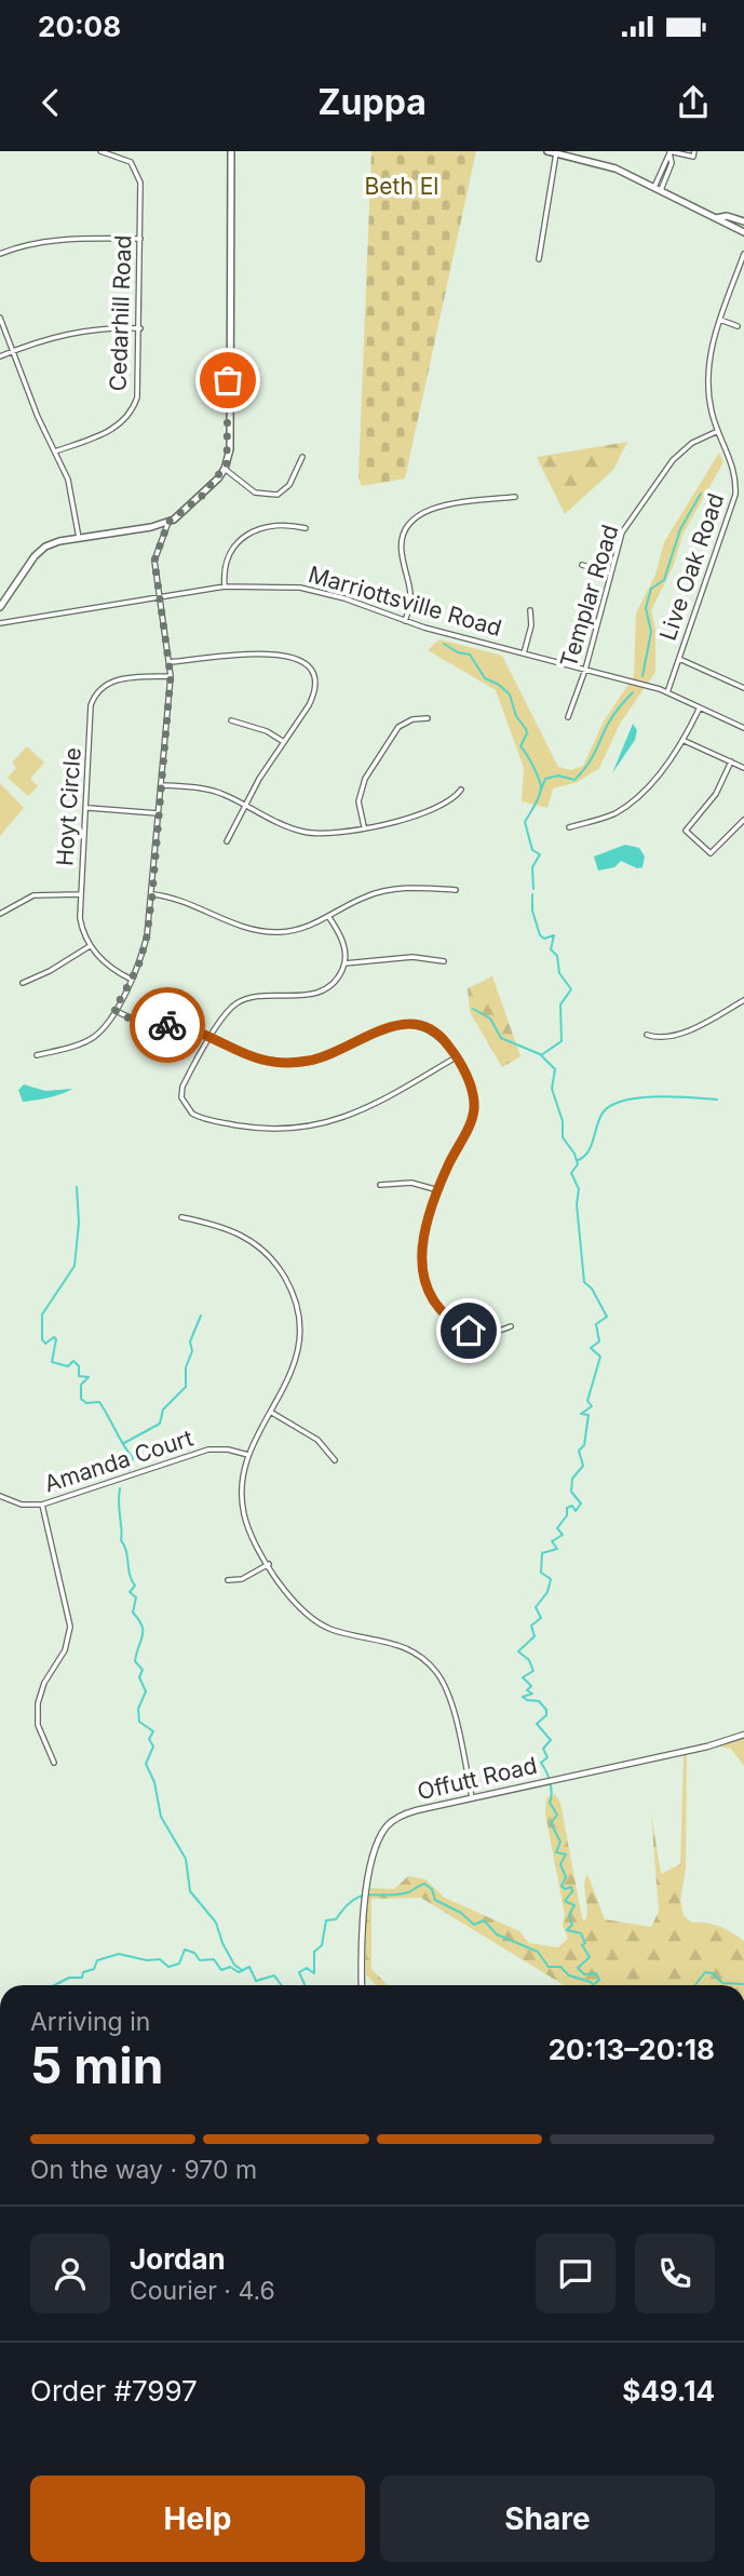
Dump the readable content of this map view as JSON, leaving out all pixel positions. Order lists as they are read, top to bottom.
{
  "streets": {
    "street": [
      "Cedarhill Road",
      "Live Oak Road",
      "Templar Road",
      "Marriottsville Road",
      "Hoyt Circle",
      "Amanda Court",
      "Offutt Road"
    ]
  },
  "crossings": [
    ["Live Oak Road", "Templar Road"],
    ["Live Oak Road", "Marriottsville Road"],
    ["Templar Road", "Marriottsville Road"]
  ],
  "parks": ["Beth El"],
  "page": {
    "status": "20:08",
    "header": "Zuppa",
    "heading": ["5 min", "Arriving in", "20:13–20:18"],
    "panel": [
      "Jordan",
      "Courier · 4.6",
      "Order #7997",
      "$49.14"
    ],
    "bar": "On the way · 970 m",
    "buttons": ["Help", "Share"]
  }
}
